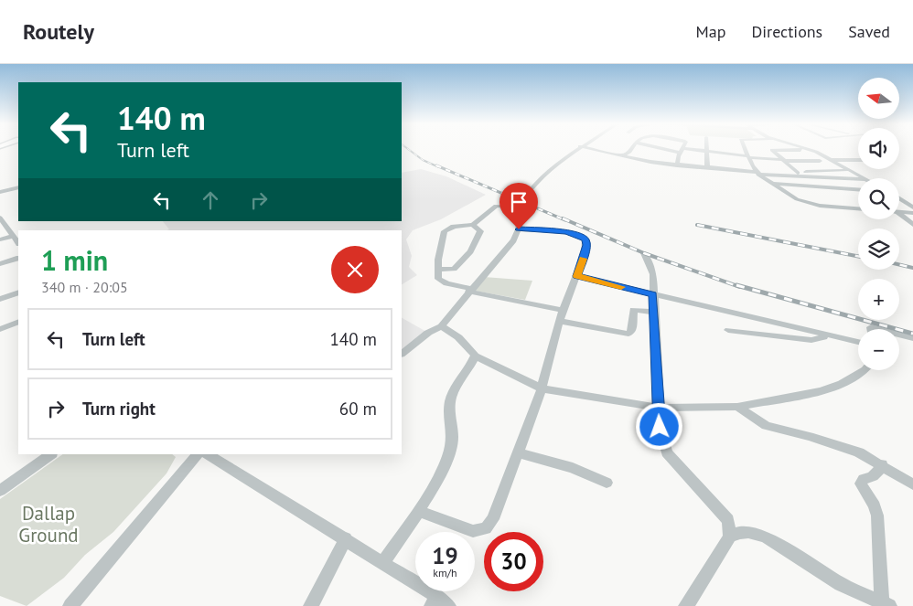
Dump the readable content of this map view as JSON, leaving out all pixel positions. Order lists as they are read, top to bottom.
{
  "parks": ["Dallap Ground"],
  "north": "left",
  "page": {
    "header": "Routely",
    "nav": ["Map", "Directions", "Saved"],
    "map_buttons": ["+", "−"],
    "turn": ["140 m", "Turn left"],
    "heading": ["1 min", "340 m · 20:05"],
    "list": [
      {
        "name": "Turn left",
        "value": "140 m"
      },
      {
        "name": "Turn right",
        "value": "60 m"
      }
    ],
    "speed": "19 km/h",
    "limit": "30"
  }
}
